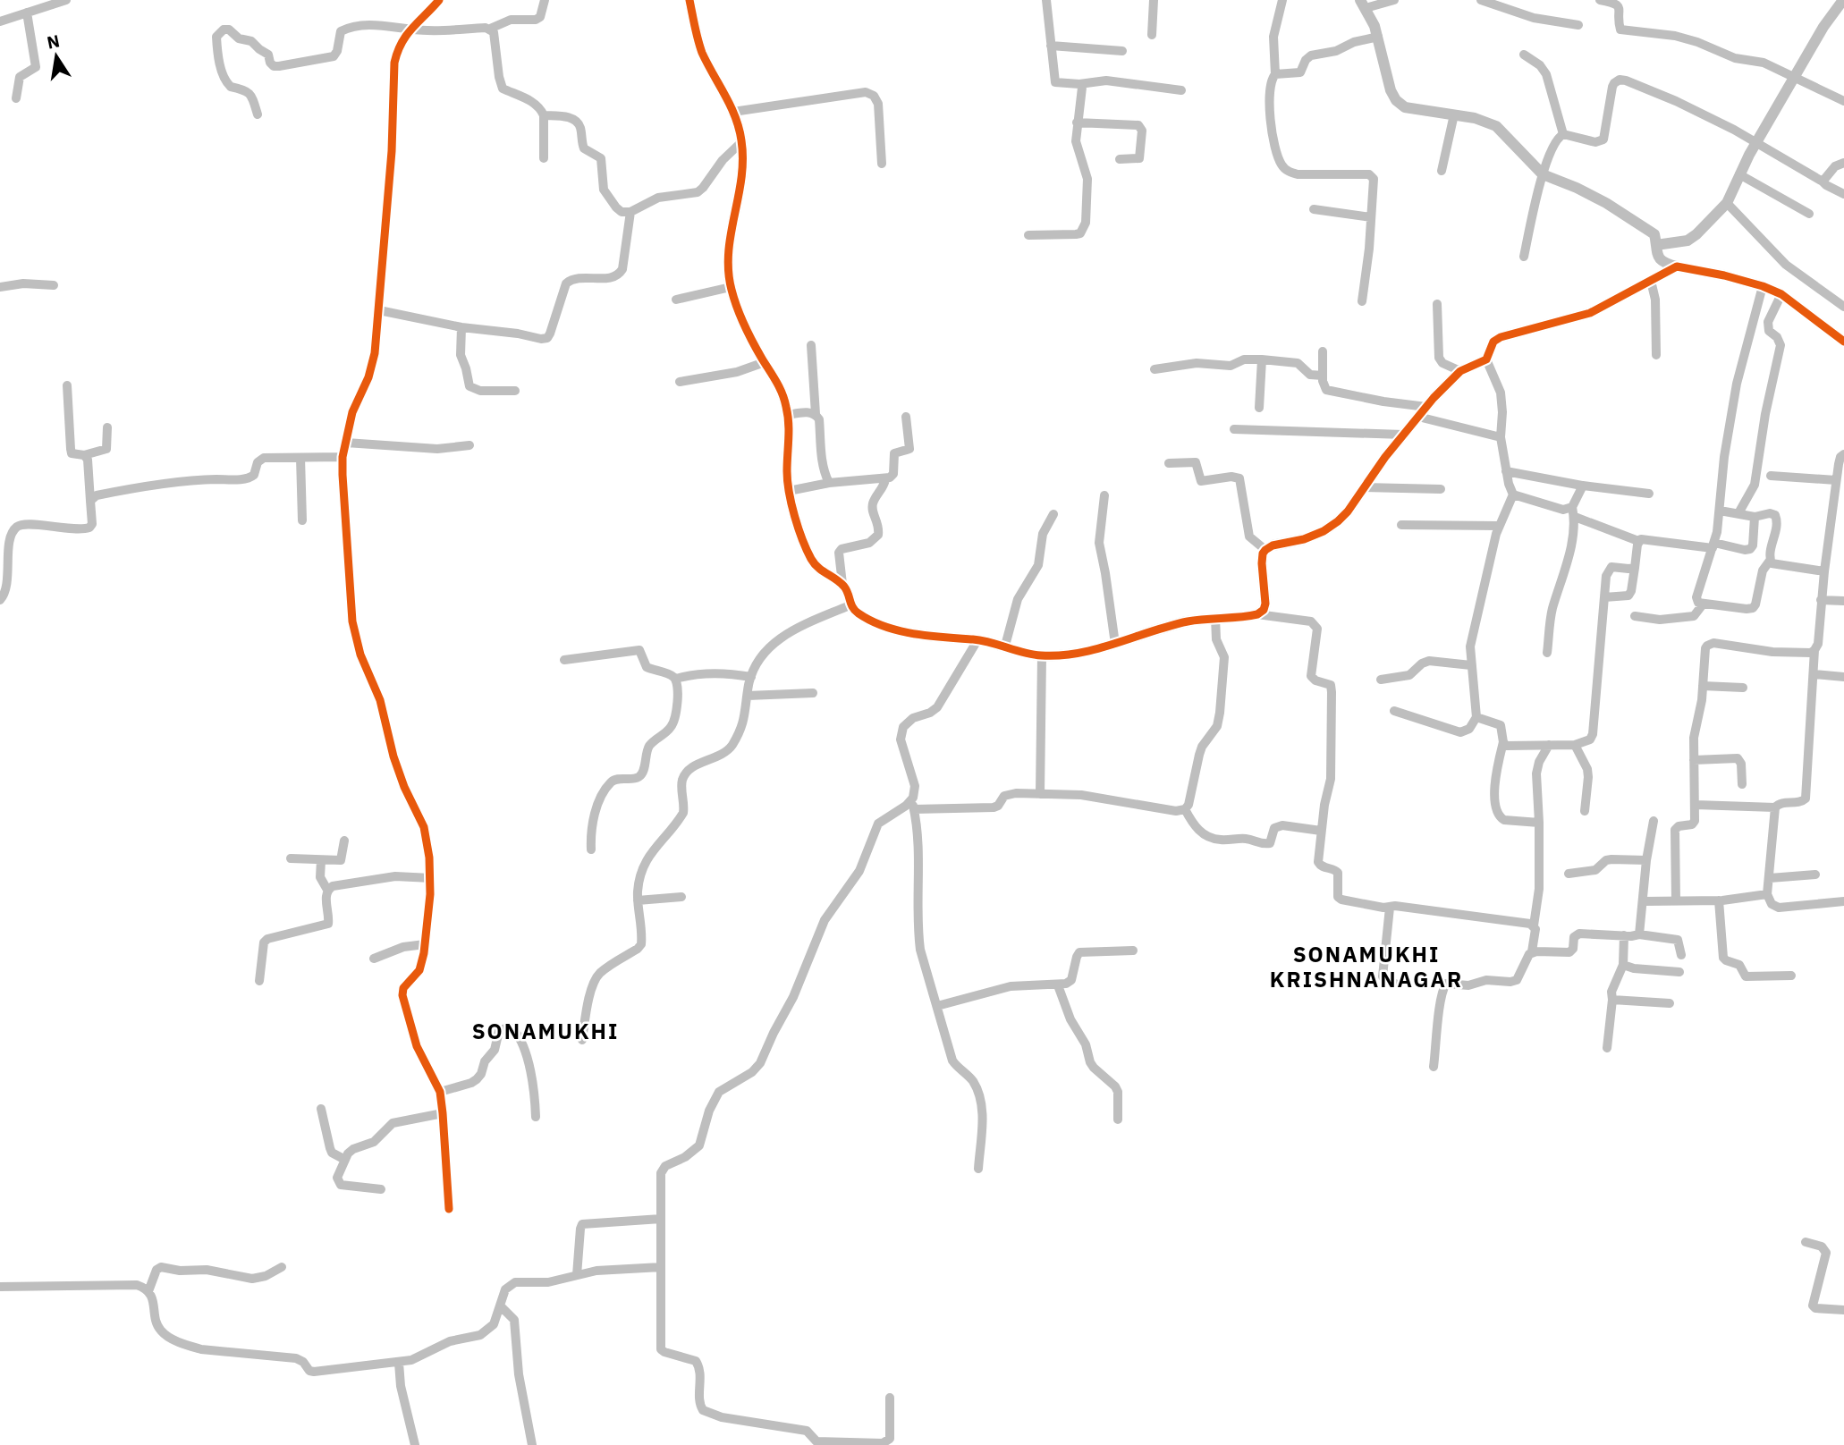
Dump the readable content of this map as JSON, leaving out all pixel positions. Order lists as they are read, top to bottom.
{
  "districts": ["SONAMUKHI KRISHNANAGAR", "SONAMUKHI"],
  "north": "top"
}
